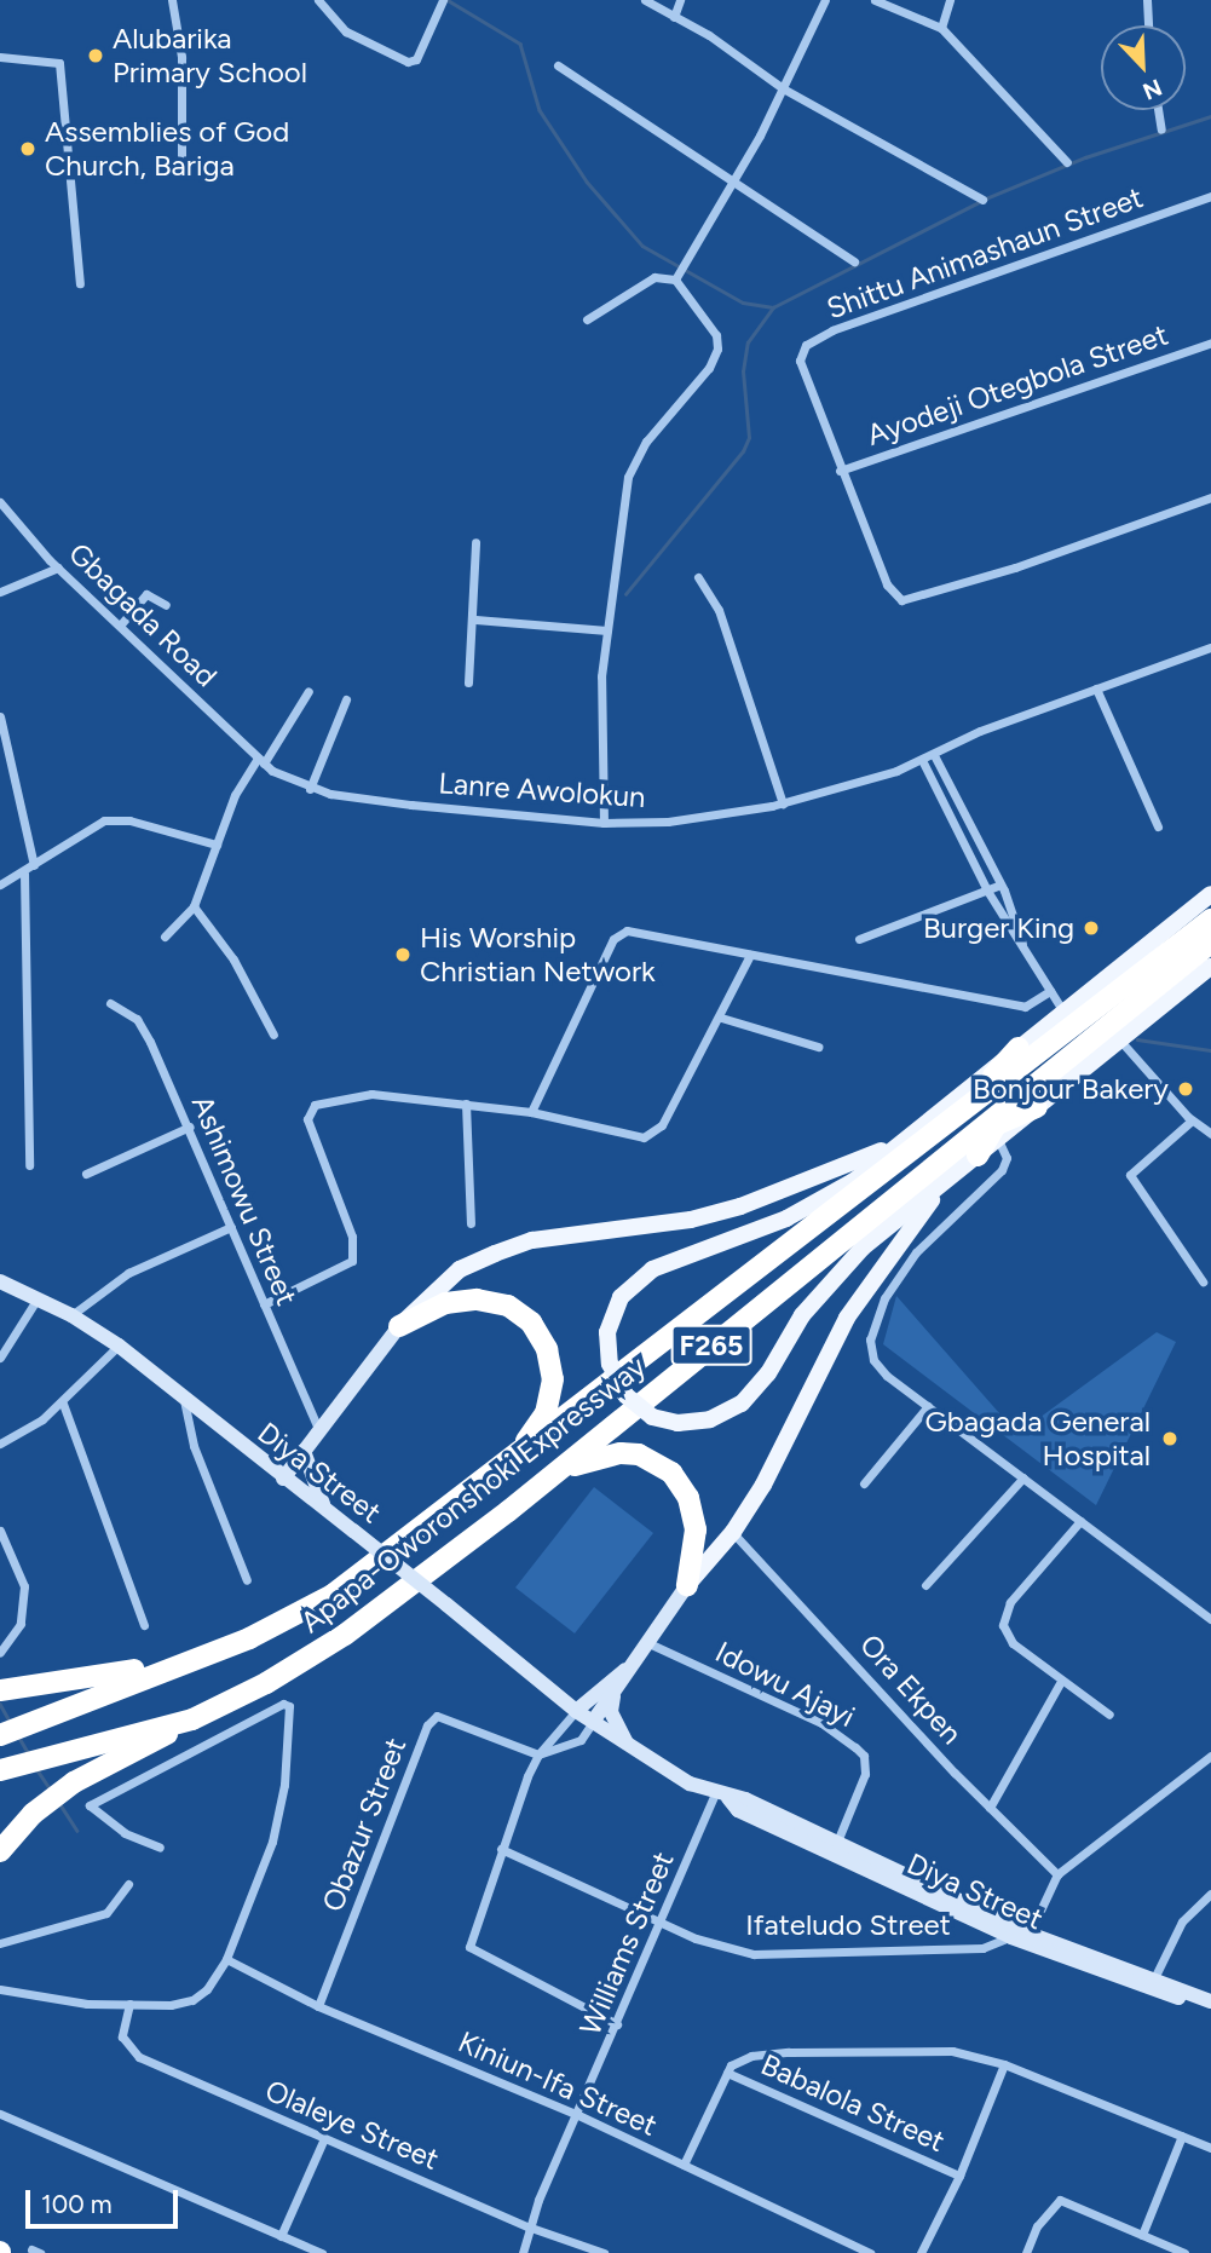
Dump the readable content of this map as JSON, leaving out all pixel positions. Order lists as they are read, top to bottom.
{
  "streets": {
    "highway": ["F265", "Apapa-Oworonshoki Expressway"],
    "main road": ["Diya Street"],
    "street": [
      "Shittu Animashaun Street",
      "Ayodeji Otegbola Street",
      "Gbagada Road",
      "Lanre Awolokun",
      "Ashimowu Street",
      "Idowu Ajayi",
      "Ora Ekpen",
      "Obazur Street",
      "Ifateludo Street",
      "Williams Street",
      "Kiniun-Ifa Street",
      "Babalola Street",
      "Olaleye Street"
    ]
  },
  "crossings": [
    ["Shittu Animashaun Street", "Ayodeji Otegbola Street"],
    ["Gbagada Road", "Lanre Awolokun"],
    ["F265", "Apapa-Oworonshoki Expressway"],
    ["Diya Street", "Idowu Ajayi"],
    ["Diya Street", "Ifateludo Street"],
    ["Diya Street", "Williams Street"],
    ["Obazur Street", "Kiniun-Ifa Street"],
    ["Ifateludo Street", "Williams Street"],
    ["Williams Street", "Kiniun-Ifa Street"],
    ["Williams Street", "Olaleye Street"]
  ],
  "places": [
    "Alubarika Primary School",
    "Assemblies of God Church, Bariga",
    "Burger King",
    "His Worship Christian Network",
    "Bonjour Bakery",
    "Gbagada General Hospital"
  ],
  "scale_bar": "100 m",
  "north": "bottom right"
}
